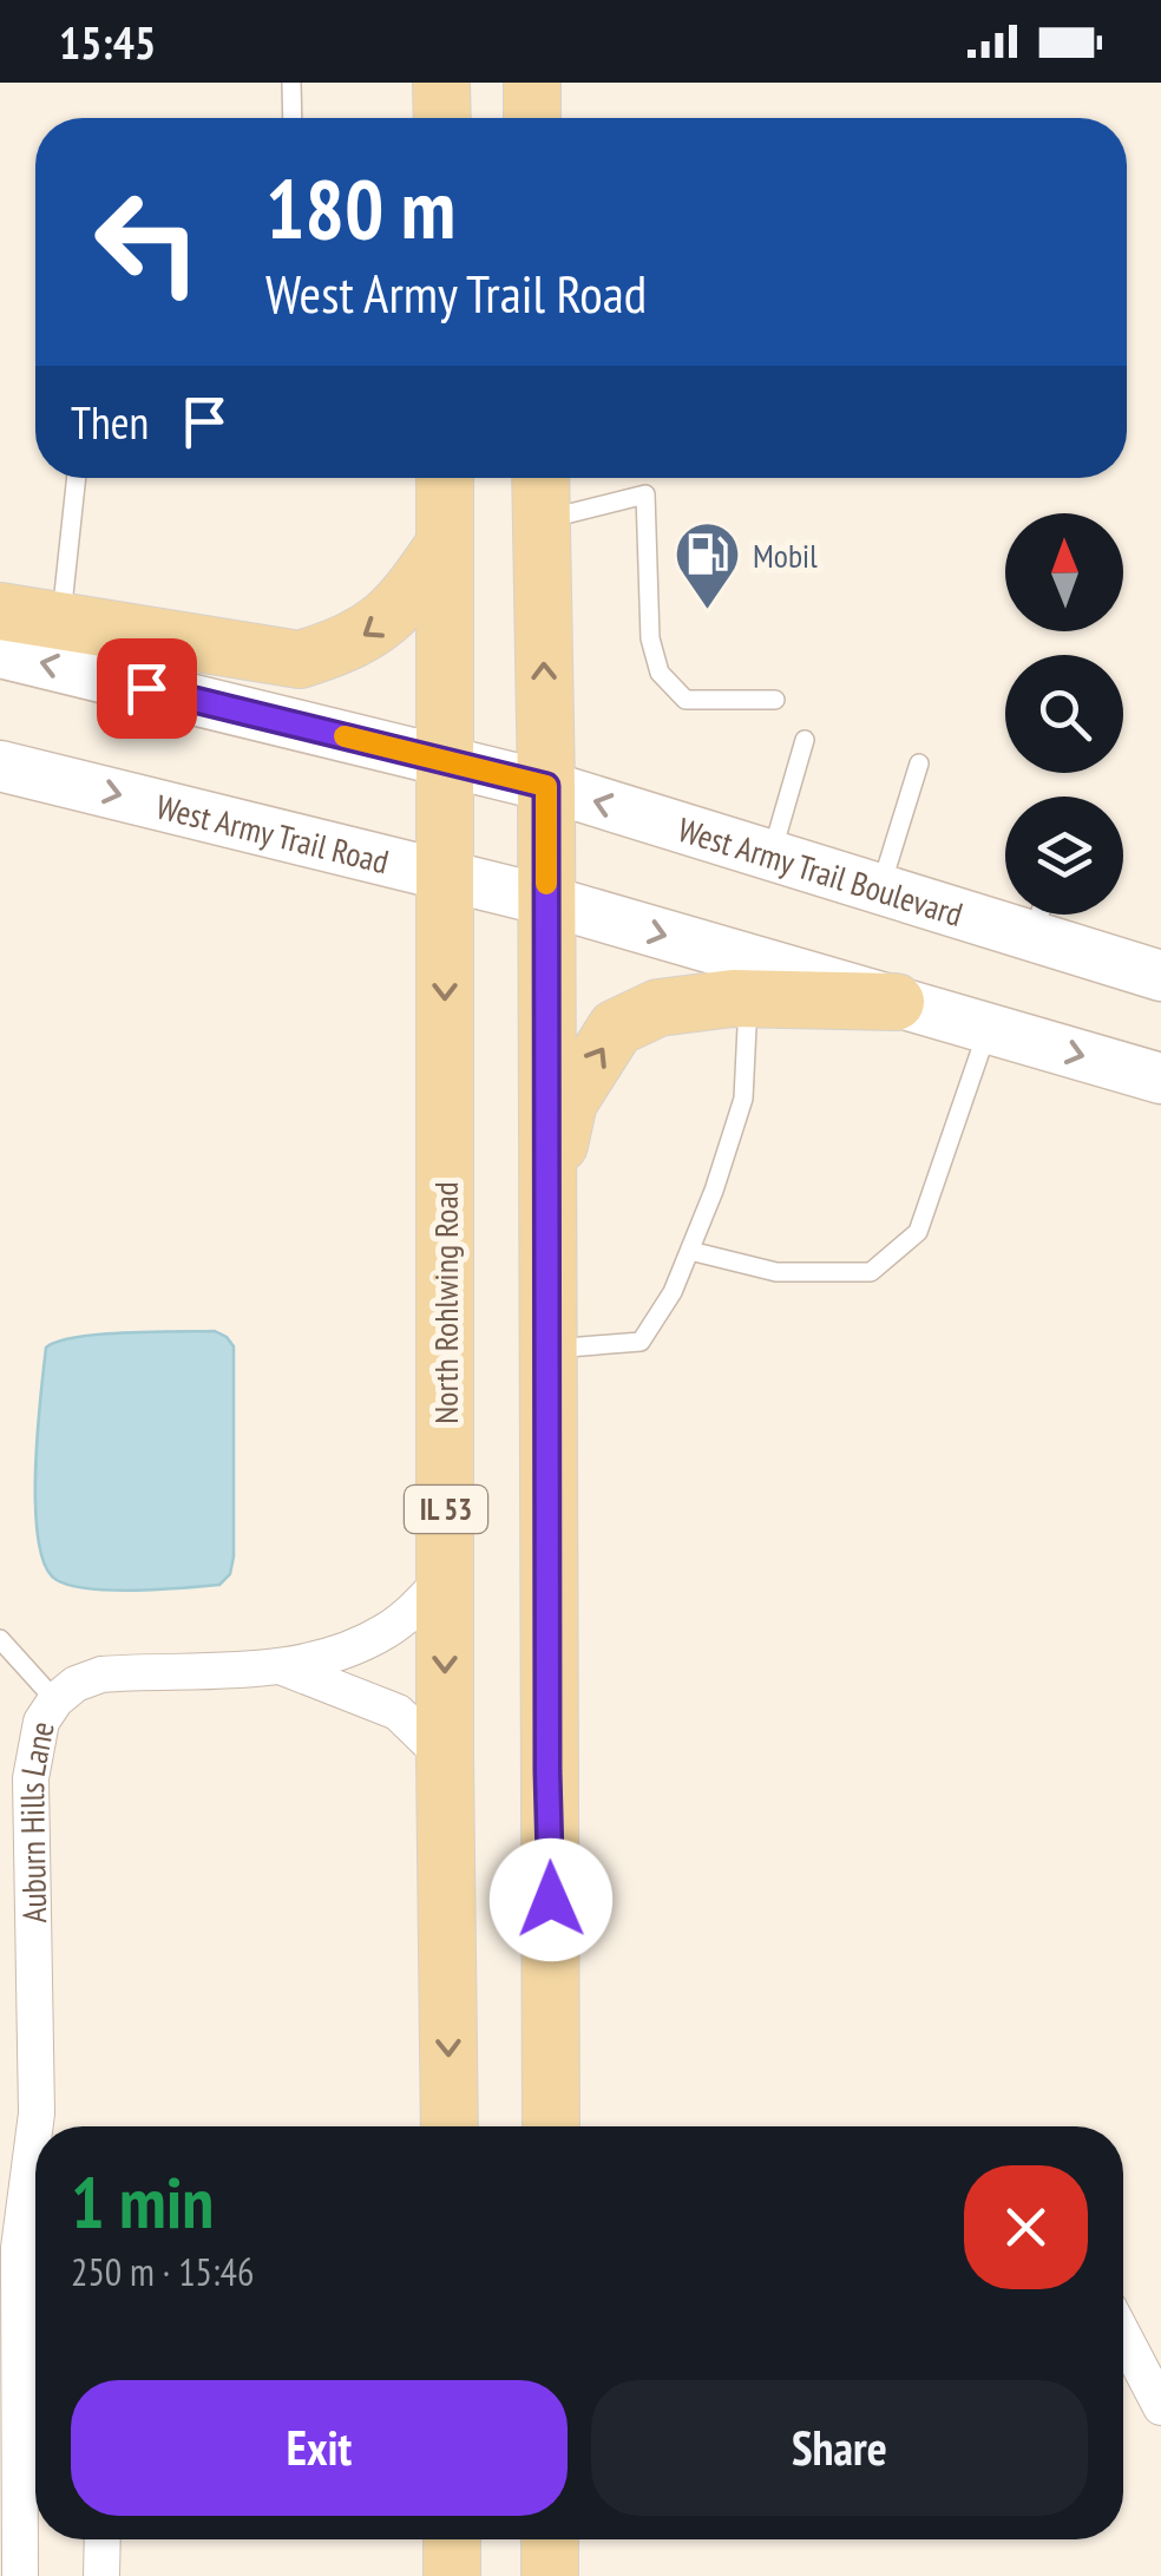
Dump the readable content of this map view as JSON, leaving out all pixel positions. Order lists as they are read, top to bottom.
{
  "streets": {
    "main road": [
      "West Army Trail Road",
      "West Army Trail Boulevard",
      "North Rohlwing Road",
      "IL 53"
    ],
    "street": ["Auburn Hills Lane"]
  },
  "crossings": [
    ["West Army Trail Road", "North Rohlwing Road"],
    ["North Rohlwing Road", "Auburn Hills Lane"]
  ],
  "places": {
    "fuel station": ["Mobil"]
  },
  "north": "top",
  "page": {
    "status": "15:45",
    "turn": ["180 m", "West Army Trail Road"],
    "then": "Then",
    "heading": ["1 min", "250 m · 15:46"],
    "buttons": ["Exit", "Share"]
  }
}
